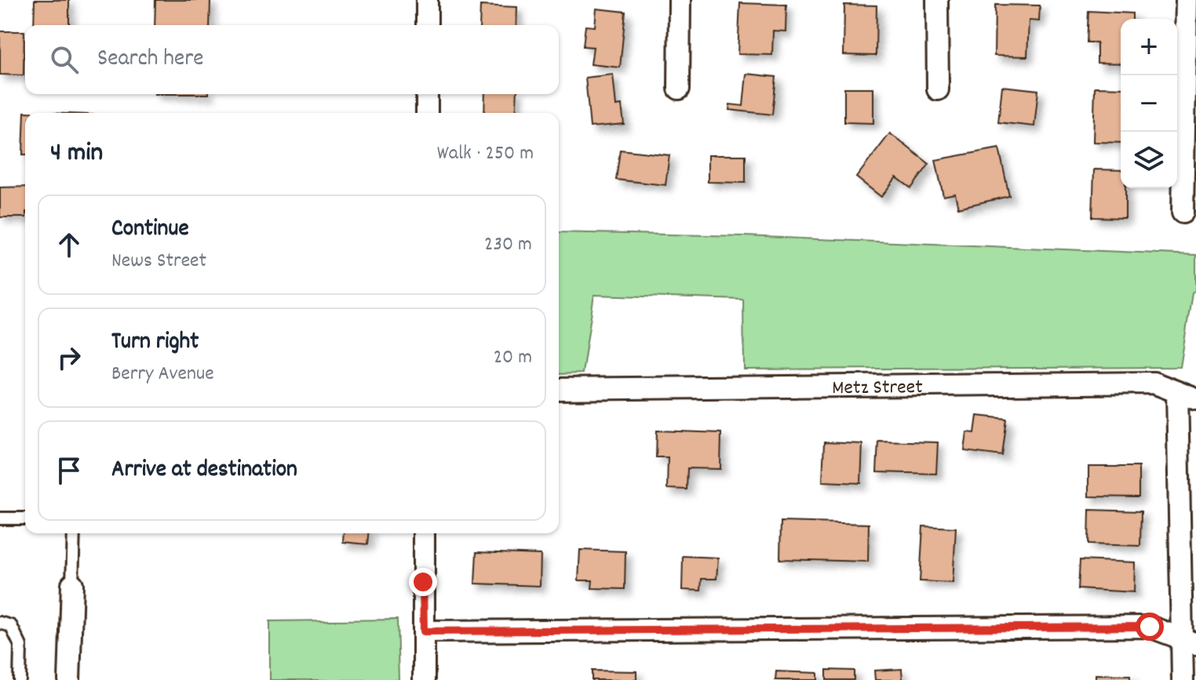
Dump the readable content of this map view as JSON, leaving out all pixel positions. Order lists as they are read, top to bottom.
{
  "streets": {
    "street": ["Metz Street"]
  },
  "page": {
    "map_buttons": ["+", "−"],
    "search": "Search here",
    "heading": ["4 min", "Walk · 250 m"],
    "list": [
      ["Continue", "News Street", "230 m"],
      ["Turn right", "Berry Avenue", "20 m"],
      "Arrive at destination"
    ]
  }
}
